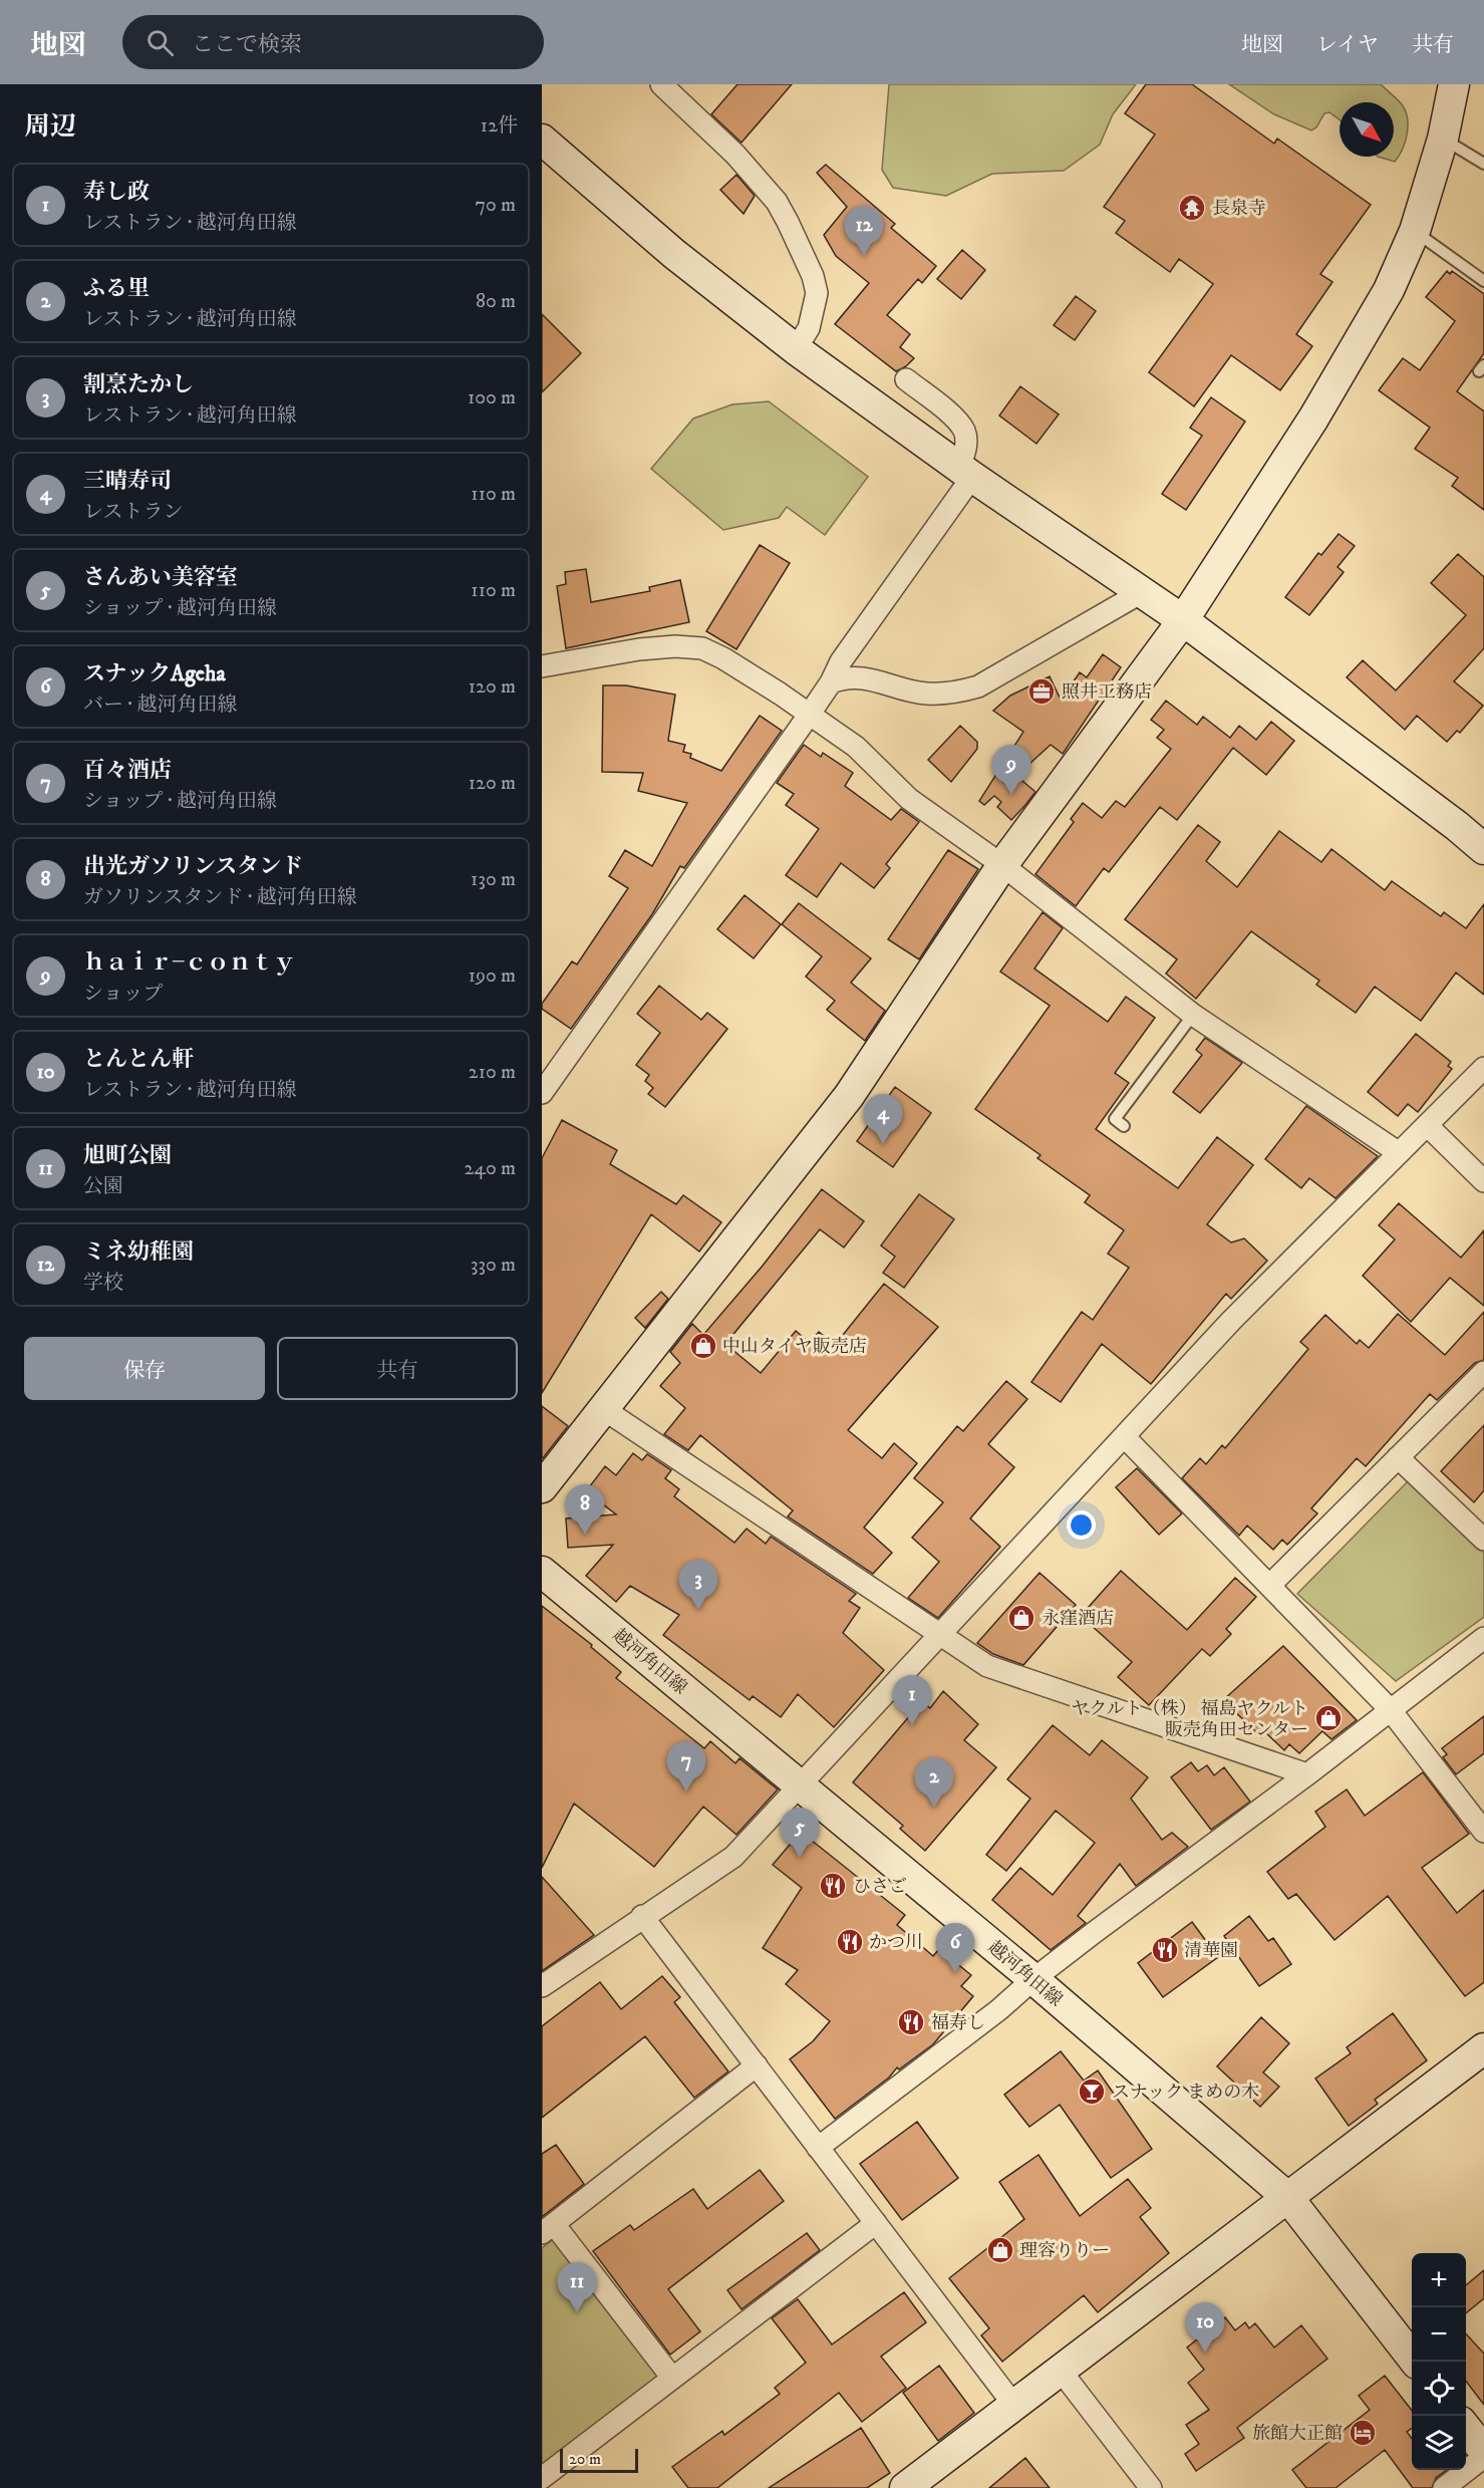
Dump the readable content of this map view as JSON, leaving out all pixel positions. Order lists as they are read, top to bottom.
{
  "streets": {
    "street": ["越河角田線"]
  },
  "places": {
    "temple": ["長泉寺"],
    "office": ["照井工務店"],
    "shop": [
      "中山タイヤ販売店",
      "永窪酒店",
      "ヤクルト（株） 福島ヤクルト 販売角田センター",
      "理容りりー"
    ],
    "restaurant": [
      "ひさご",
      "かつ川",
      "清華園",
      "福寿し"
    ],
    "bar": ["スナック まめの木"],
    "hotel": ["旅館大正館"]
  },
  "scale_bar": "20 m",
  "north": "bottom right",
  "page": {
    "header": "地図",
    "search": "ここで検索",
    "nav": ["地図", "レイヤ", "共有"],
    "heading": ["周辺", "12件"],
    "list": [
      {
        "mark": "1",
        "name": "寿し政",
        "note": "レストラン · 越河角田線",
        "value": "70 m"
      },
      {
        "mark": "2",
        "name": "ふる里",
        "note": "レストラン · 越河角田線",
        "value": "80 m"
      },
      {
        "mark": "3",
        "name": "割烹たかし",
        "note": "レストラン · 越河角田線",
        "value": "100 m"
      },
      {
        "mark": "4",
        "name": "三晴寿司",
        "note": "レストラン",
        "value": "110 m"
      },
      {
        "mark": "5",
        "name": "さんあい美容室",
        "note": "ショップ · 越河角田線",
        "value": "110 m"
      },
      {
        "mark": "6",
        "name": "スナックAgeha",
        "note": "バー · 越河角田線",
        "value": "120 m"
      },
      {
        "mark": "7",
        "name": "百々酒店",
        "note": "ショップ · 越河角田線",
        "value": "120 m"
      },
      {
        "mark": "8",
        "name": "出光ガソリンスタンド",
        "note": "ガソリンスタンド · 越河角田線",
        "value": "130 m"
      },
      {
        "mark": "9",
        "name": "ｈａｉｒ−ｃｏｎｔｙ",
        "note": "ショップ",
        "value": "190 m"
      },
      {
        "mark": "10",
        "name": "とんとん軒",
        "note": "レストラン · 越河角田線",
        "value": "210 m"
      },
      {
        "mark": "11",
        "name": "旭町公園",
        "note": "公園",
        "value": "240 m"
      },
      {
        "mark": "12",
        "name": "ミネ幼稚園",
        "note": "学校",
        "value": "330 m"
      }
    ],
    "pins": [
      "12",
      "9",
      "4",
      "8",
      "3",
      "1",
      "7",
      "2",
      "5",
      "6",
      "11",
      "10"
    ],
    "buttons": ["保存", "共有"],
    "map_buttons": ["+", "−"],
    "scale": "20 m"
  }
}
